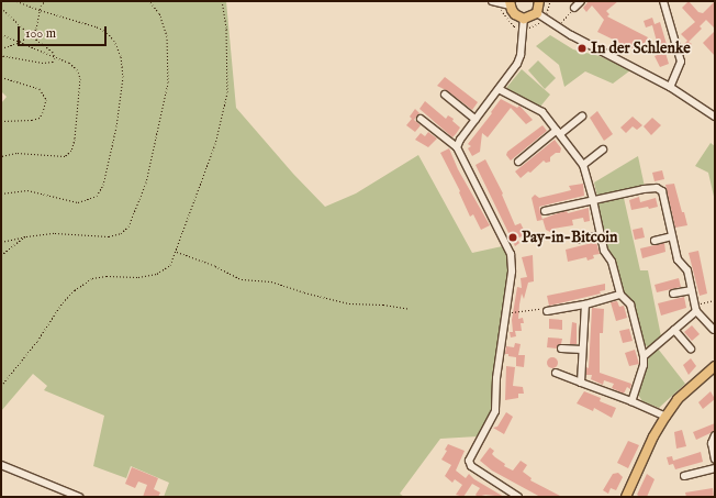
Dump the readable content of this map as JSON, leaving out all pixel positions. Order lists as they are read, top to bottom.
{
  "places": ["In der Schlenke", "Pay-in-Bitcoin"],
  "scale_bar": "100 m"
}
